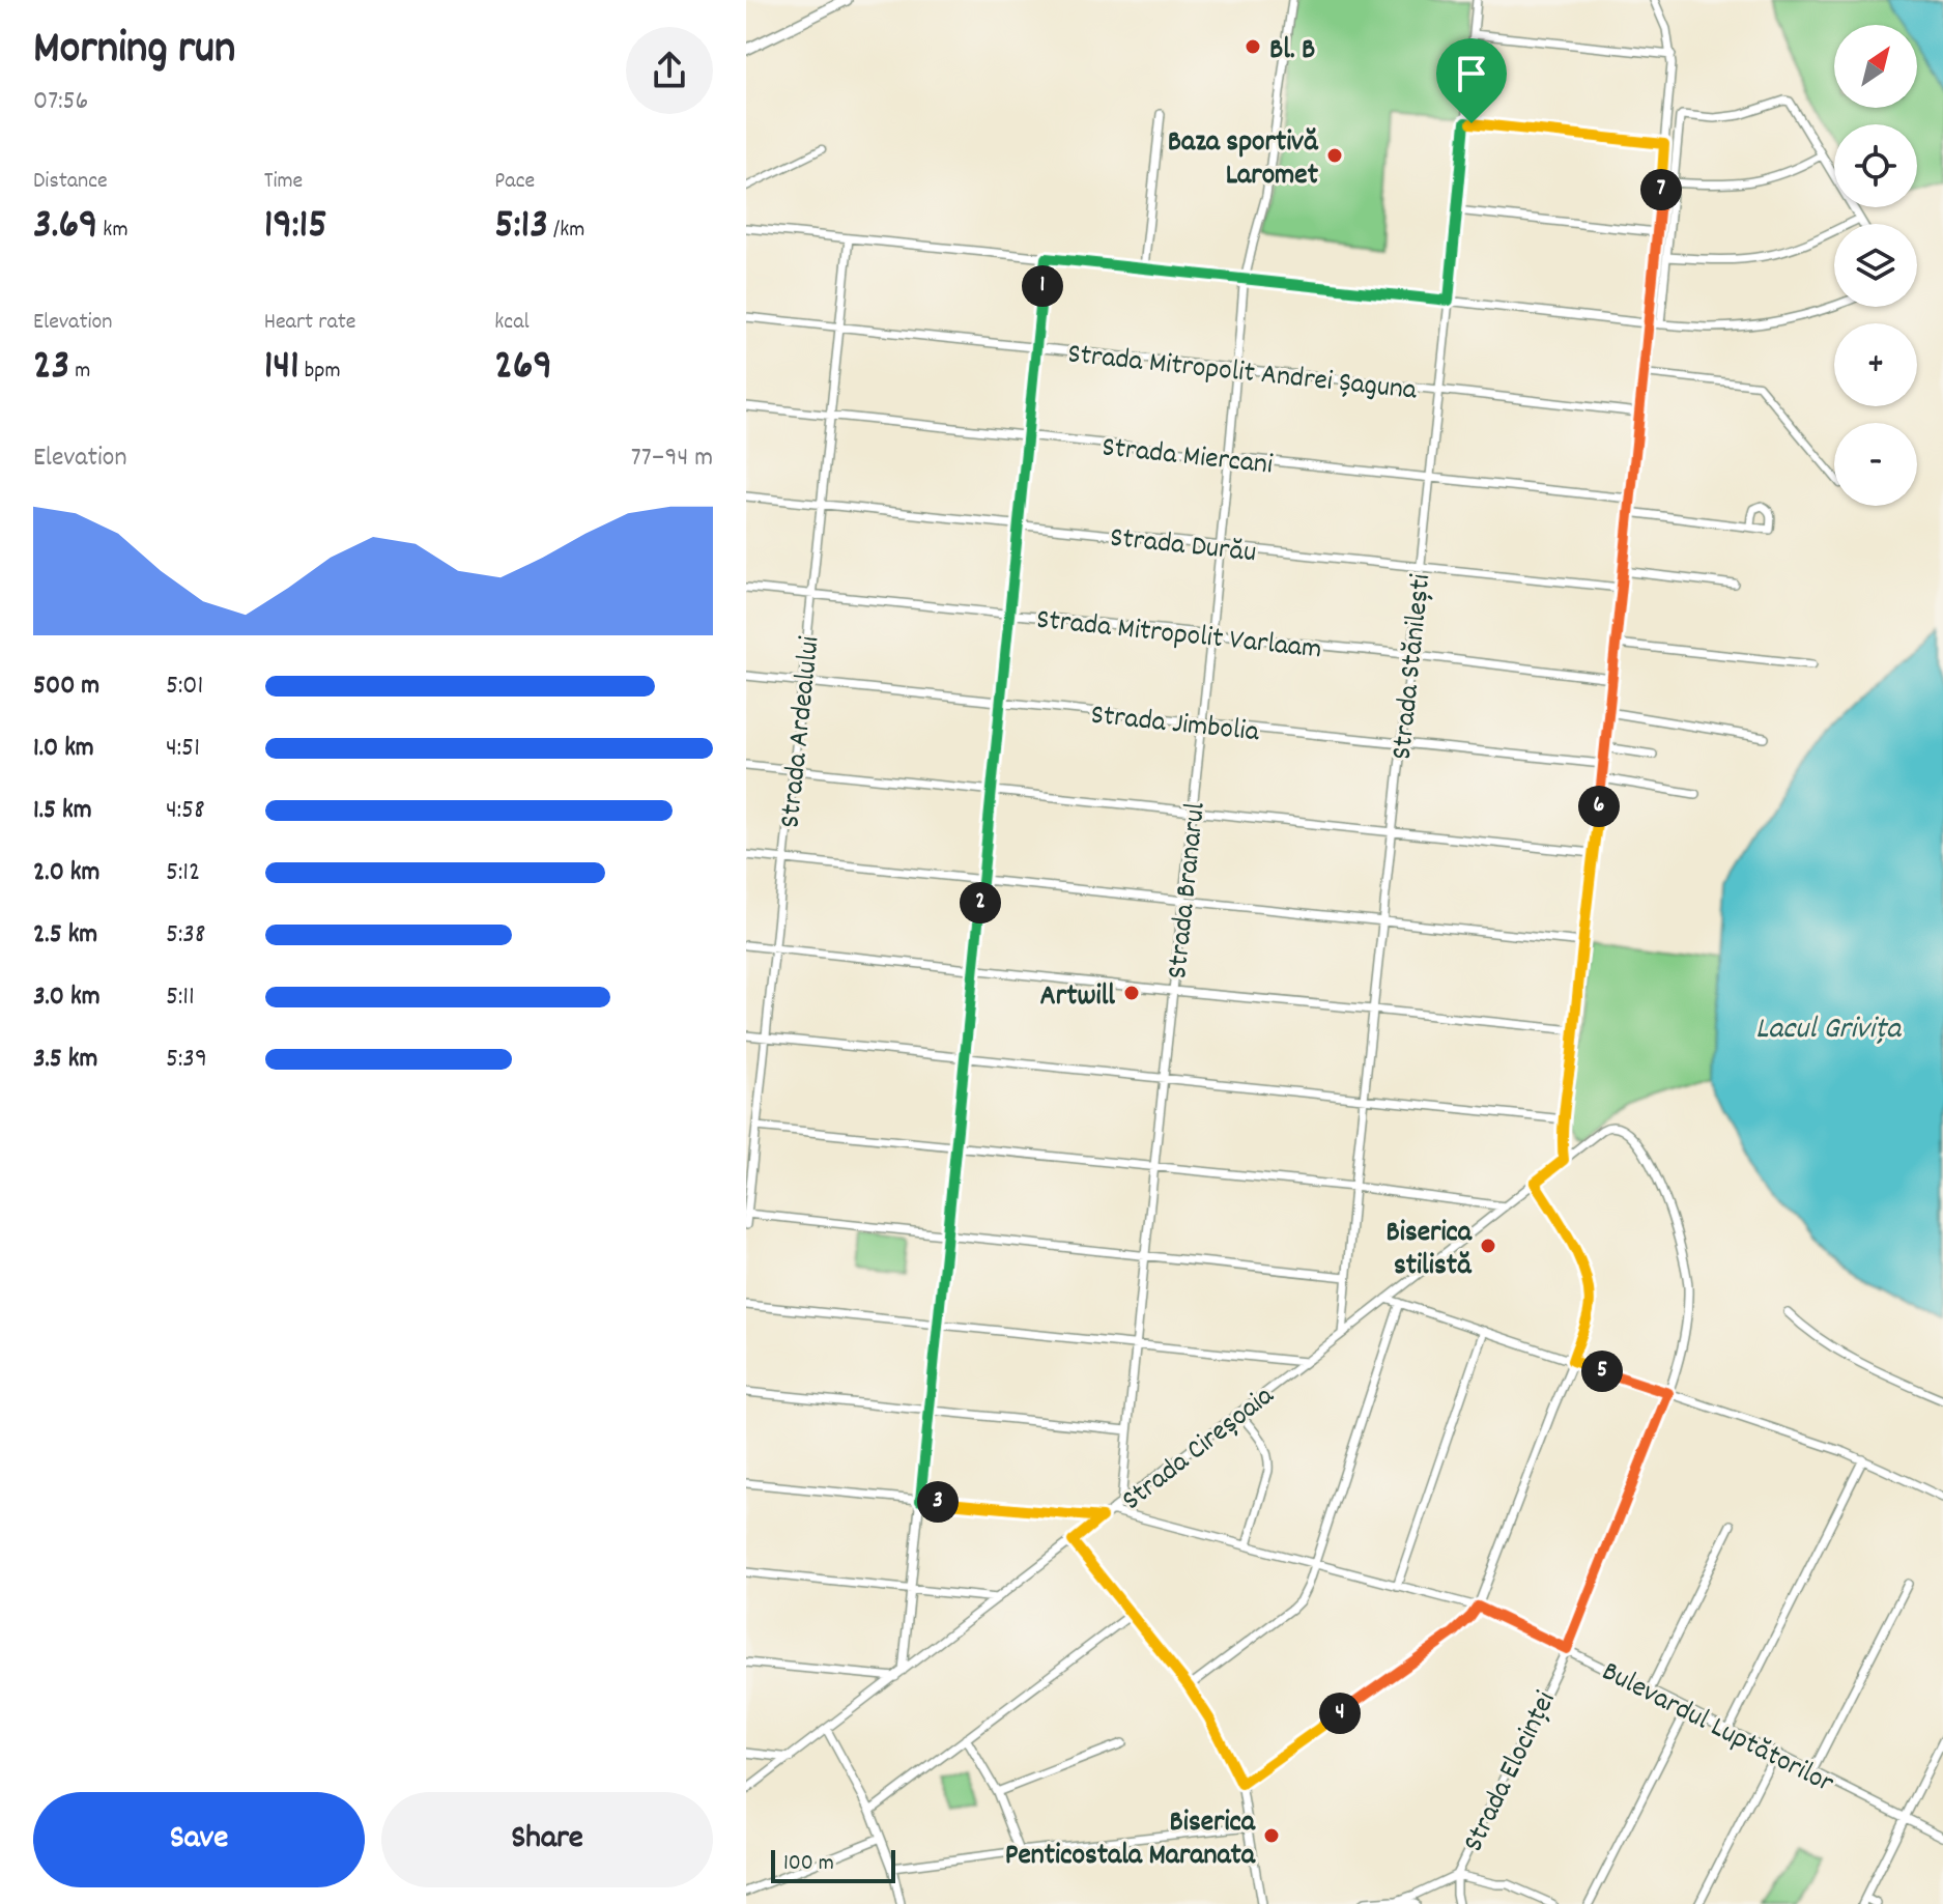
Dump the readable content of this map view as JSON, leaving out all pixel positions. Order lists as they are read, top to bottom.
{
  "streets": {
    "street": [
      "Strada Mitropolit Andrei Șaguna",
      "Strada Miercani",
      "Strada Durău",
      "Strada Mitropolit Varlaam",
      "Strada Stănilești",
      "Strada Jimbolia",
      "Strada Ardealului",
      "Strada Branarul",
      "Strada Cireșoaia",
      "Bulevardul Luptătorilor",
      "Strada Elocinței"
    ]
  },
  "crossings": [
    ["Strada Mitropolit Andrei Șaguna", "Strada Stănilești"],
    ["Strada Mitropolit Andrei Șaguna", "Strada Ardealului"],
    ["Strada Mitropolit Andrei Șaguna", "Strada Branarul"],
    ["Strada Miercani", "Strada Stănilești"],
    ["Strada Miercani", "Strada Ardealului"],
    ["Strada Miercani", "Strada Branarul"],
    ["Strada Durău", "Strada Stănilești"],
    ["Strada Durău", "Strada Ardealului"],
    ["Strada Durău", "Strada Branarul"],
    ["Strada Mitropolit Varlaam", "Strada Stănilești"],
    ["Strada Mitropolit Varlaam", "Strada Ardealului"],
    ["Strada Mitropolit Varlaam", "Strada Branarul"],
    ["Strada Stănilești", "Strada Jimbolia"],
    ["Strada Stănilești", "Strada Cireșoaia"],
    ["Strada Jimbolia", "Strada Ardealului"],
    ["Strada Jimbolia", "Strada Branarul"],
    ["Strada Branarul", "Strada Cireșoaia"],
    ["Strada Cireșoaia", "Bulevardul Luptătorilor"],
    ["Strada Cireșoaia", "Strada Elocinței"],
    ["Bulevardul Luptătorilor", "Strada Elocinței"]
  ],
  "water": ["Lacul Grivița"],
  "places": [
    "Bl. B",
    "Baza sportivă Laromet",
    "Artwill",
    "Biserica stilistă",
    "Biserica Penticostala Maranata"
  ],
  "scale_bar": "100 m",
  "north": "top right",
  "page": {
    "heading": ["Morning run", "07:56"],
    "map_buttons": ["+", "−"],
    "stats": [
      ["Distance", "3.69 km"],
      ["Time", "19:15"],
      ["Pace", "5:13 /km"],
      ["Elevation", "23 m"],
      ["Heart rate", "141 bpm"],
      ["kcal", "269"]
    ],
    "pins": [
      "7",
      "1",
      "6",
      "2",
      "5",
      "3",
      "4"
    ],
    "chart": ["Elevation", "77–94 m"],
    "list": [
      {
        "name": "500 m",
        "note": "5:01"
      },
      {
        "name": "1.0 km",
        "note": "4:51"
      },
      {
        "name": "1.5 km",
        "note": "4:58"
      },
      {
        "name": "2.0 km",
        "note": "5:12"
      },
      {
        "name": "2.5 km",
        "note": "5:38"
      },
      {
        "name": "3.0 km",
        "note": "5:11"
      },
      {
        "name": "3.5 km",
        "note": "5:39"
      }
    ],
    "buttons": ["Save", "Share"],
    "scale": "100 m"
  }
}
